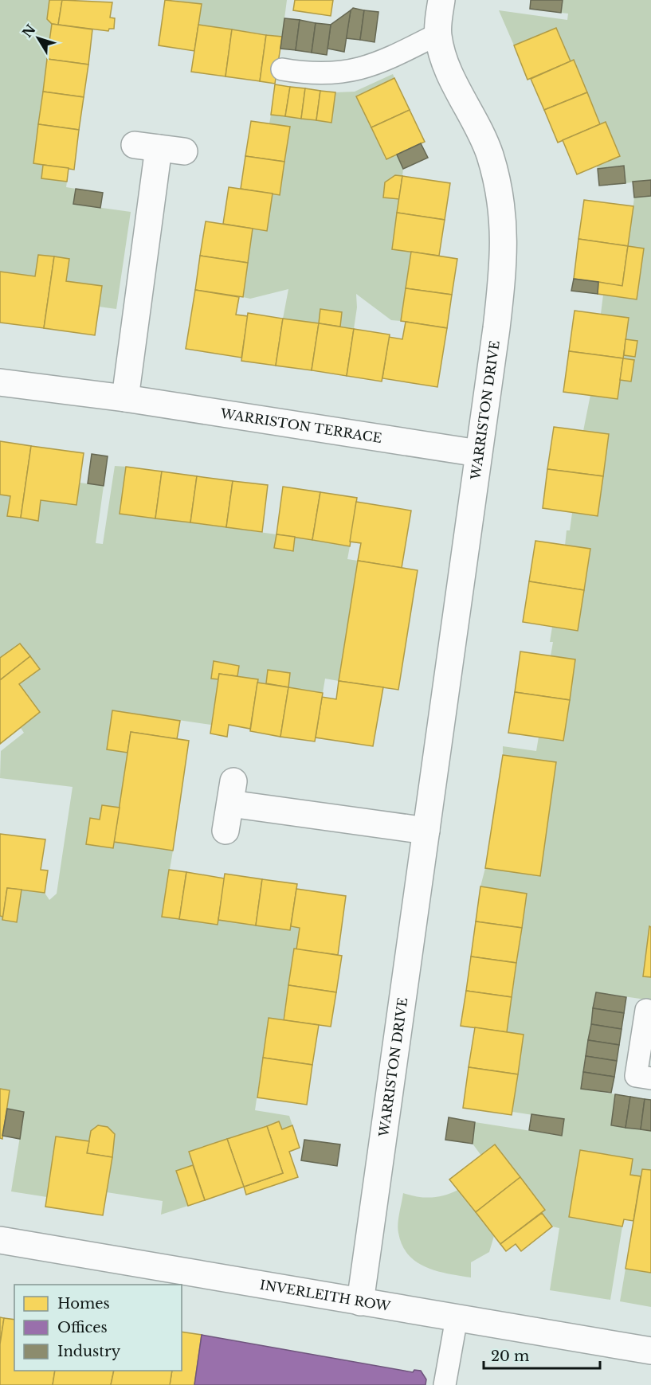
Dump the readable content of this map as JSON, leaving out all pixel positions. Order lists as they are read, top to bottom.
{
  "streets": {
    "street": ["WARRISTON DRIVE", "WARRISTON TERRACE", "INVERLEITH ROW"]
  },
  "crossings": [
    ["WARRISTON DRIVE", "WARRISTON TERRACE"],
    ["WARRISTON DRIVE", "INVERLEITH ROW"]
  ],
  "legend": ["Homes", "Offices", "Industry"],
  "scale_bar": "20 m",
  "north": "top left"
}
